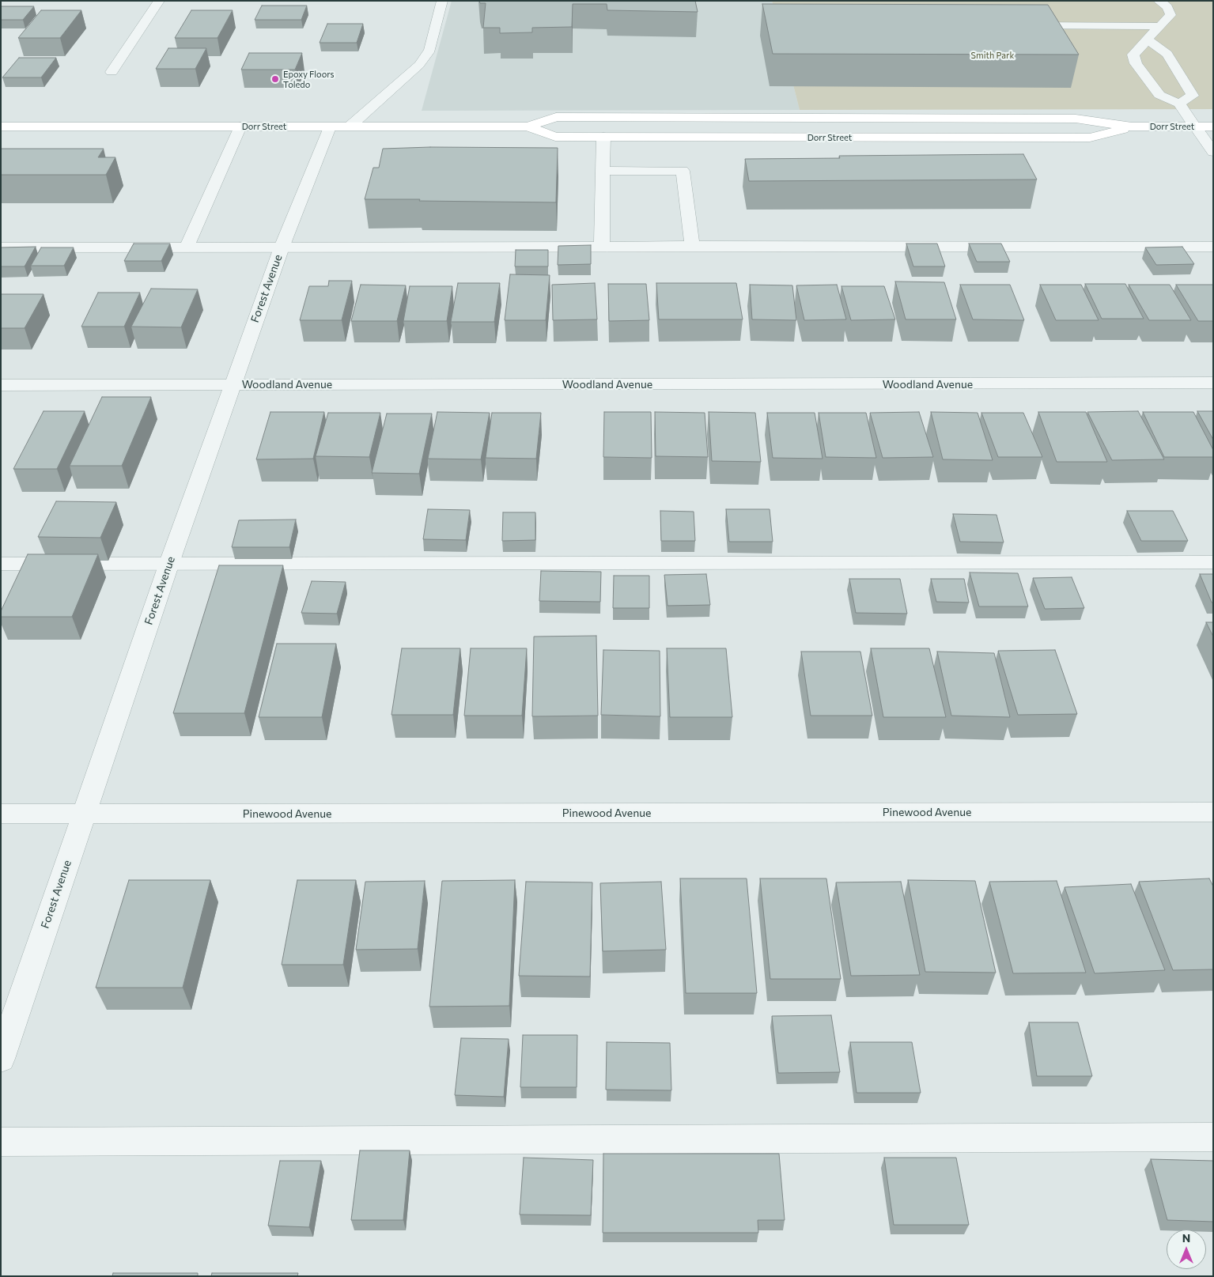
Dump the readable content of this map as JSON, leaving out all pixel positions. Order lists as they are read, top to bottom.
{
  "streets": {
    "main road": ["Dorr Street"],
    "street": ["Forest Avenue", "Woodland Avenue", "Pinewood Avenue"]
  },
  "crossings": [
    ["Dorr Street", "Forest Avenue"],
    ["Forest Avenue", "Woodland Avenue"],
    ["Forest Avenue", "Pinewood Avenue"]
  ],
  "parks": ["Smith Park"],
  "places": ["Epoxy Floors Toledo"],
  "north": "top"
}
